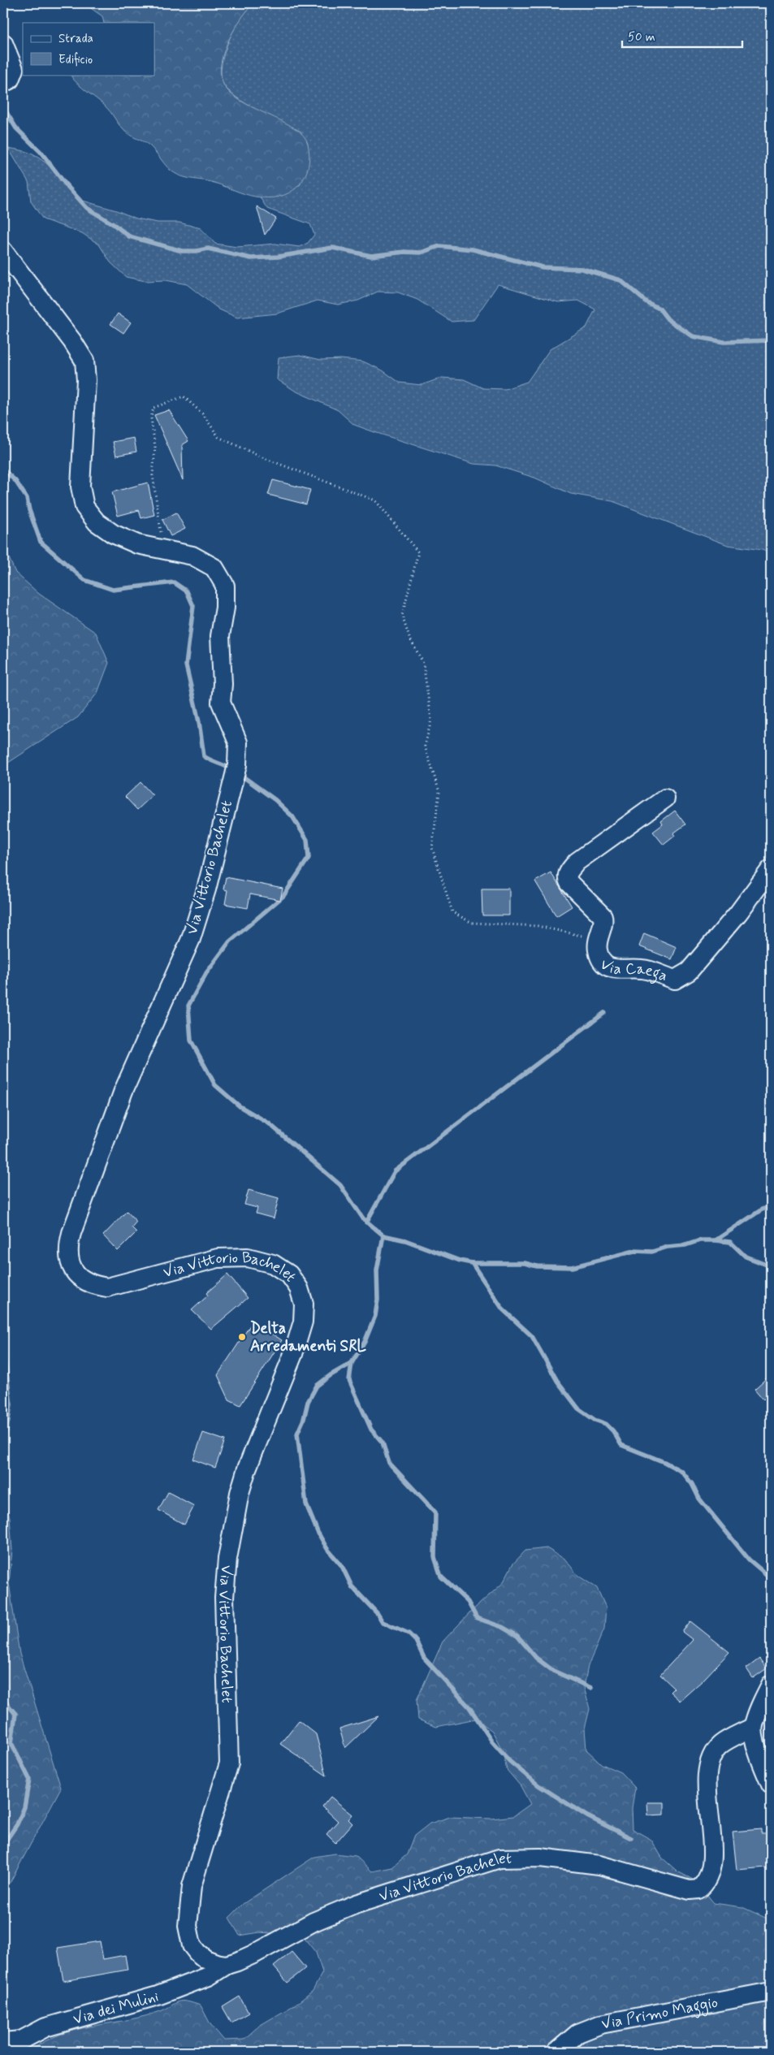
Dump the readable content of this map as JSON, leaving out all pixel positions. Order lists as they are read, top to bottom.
{
  "streets": {
    "street": [
      "Via Vittorio Bachelet",
      "Via Caega",
      "Via dei Mulini",
      "Via Primo Maggio"
    ]
  },
  "crossings": [
    ["Via Vittorio Bachelet", "Via dei Mulini"]
  ],
  "places": ["Delta Arredamenti SRL"],
  "legend": ["Strada", "Edificio"],
  "scale_bar": "50 m"
}
